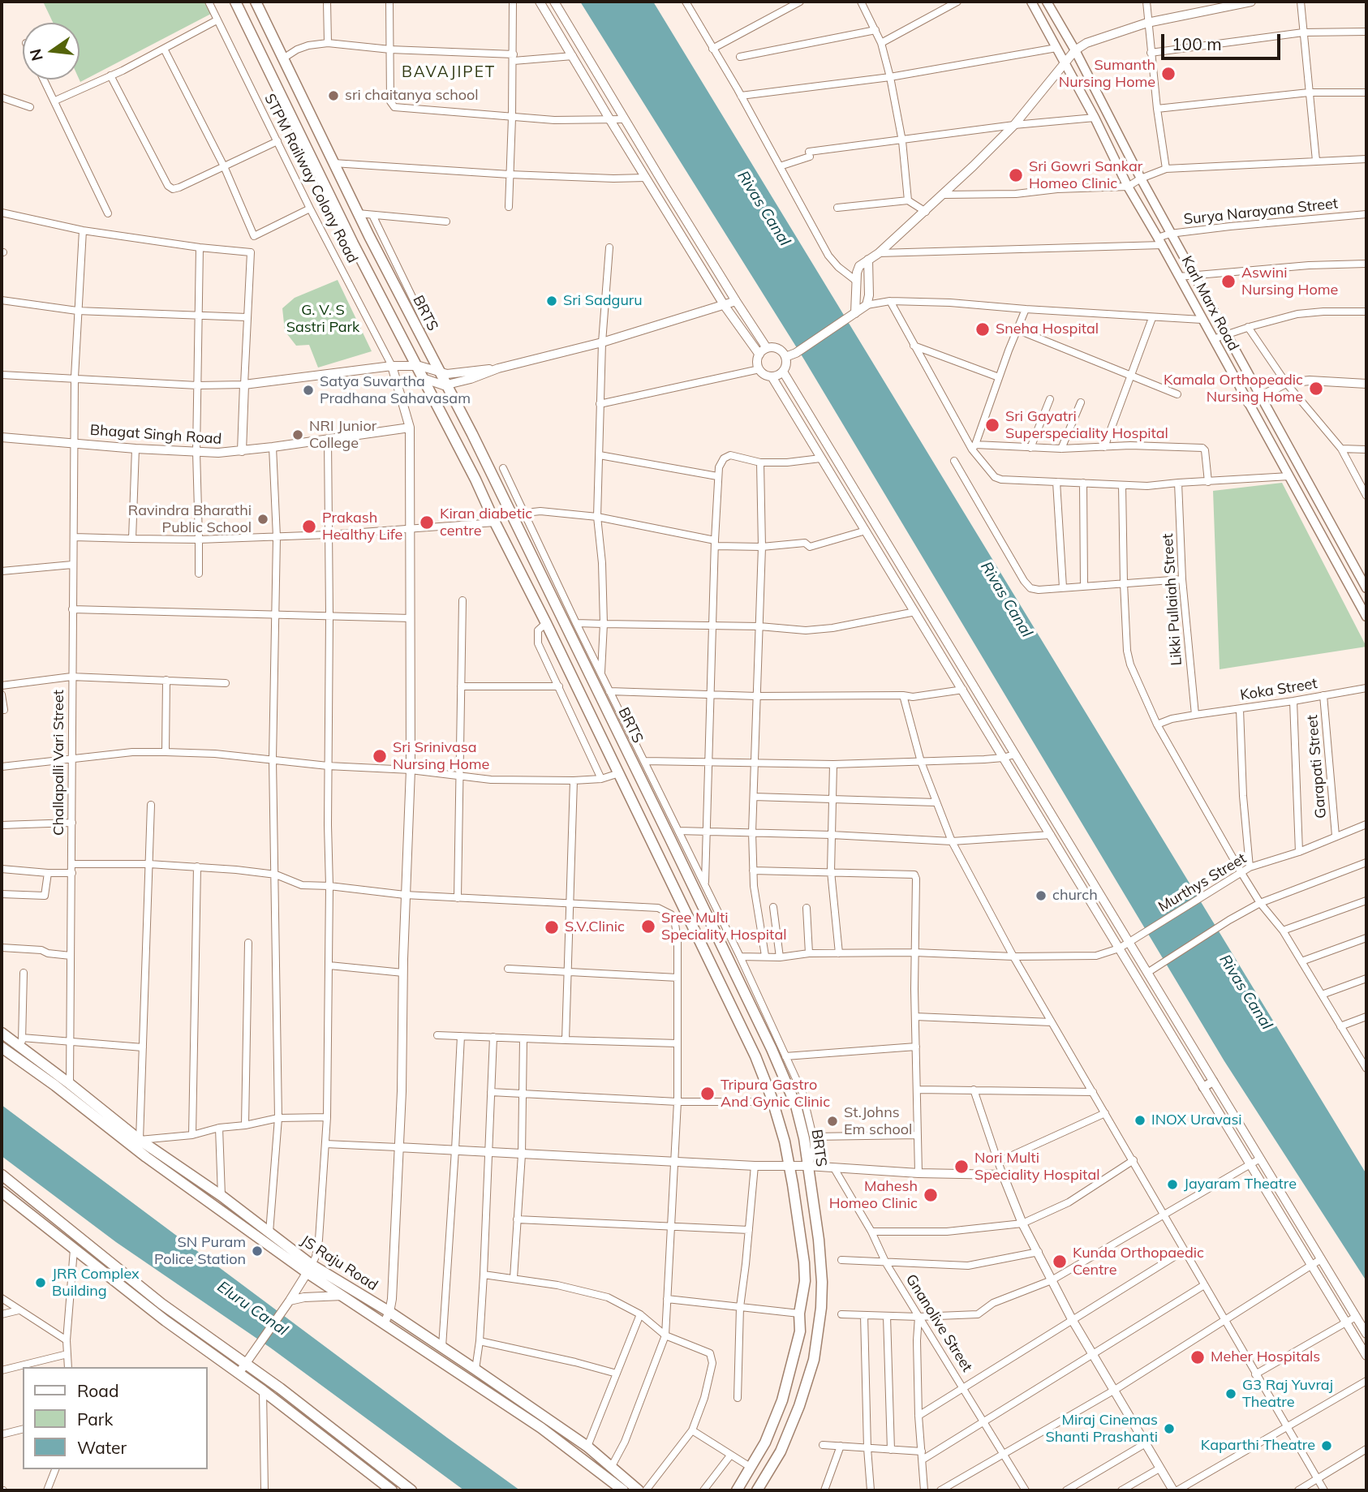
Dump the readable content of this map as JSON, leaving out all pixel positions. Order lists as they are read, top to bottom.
{
  "streets": {
    "main road": ["Karl Marx Road", "BRTS", "JS Raju Road"],
    "street": [
      "STPM Railway Colony Road",
      "Surya Narayana Street",
      "Bhagat Singh Road",
      "Likki Pullaiah Street",
      "Koka Street",
      "Challapalli Vari Street",
      "Garapati Street",
      "Murthys Street",
      "Gnanolive Street"
    ]
  },
  "crossings": [
    ["Surya Narayana Street", "Karl Marx Road"],
    ["Bhagat Singh Road", "Challapalli Vari Street"],
    ["Likki Pullaiah Street", "Koka Street"],
    ["Koka Street", "Garapati Street"],
    ["Challapalli Vari Street", "JS Raju Road"],
    ["Garapati Street", "Murthys Street"]
  ],
  "districts": ["BAVAJIPET"],
  "water": ["Rivas Canal", "Eluru Canal"],
  "parks": ["G. V. S Sastri Park"],
  "places": [
    "Sumanth Nursing Home",
    "sri chaitanya school",
    "Sri Gowri Sankar Homeo Clinic",
    "Aswini Nursing Home",
    "Sri Sadguru",
    "Sneha Hospital",
    "Kamala Orthopeadic Nursing Home",
    "Satya Suvartha Pradhana Sahavasam",
    "Sri Gayatri Superspeciality Hospital",
    "NRI Junior College",
    "Ravindra Bharathi Public School",
    "Kiran diabetic centre",
    "Prakash Healthy Life",
    "Sri Srinivasa Nursing Home",
    "church",
    "Sree Multi Speciality Hospital",
    "S.V.Clinic",
    "Tripura Gastro And Gynic Clinic",
    "INOX Uravasi",
    "St.Johns Em school",
    "Nori Multi Speciality Hospital",
    "Jayaram Theatre",
    "Mahesh Homeo Clinic",
    "SN Puram Police Station",
    "Kunda Orthopaedic Centre",
    "JRR Complex Building",
    "Meher Hospitals",
    "G3 Raj Yuvraj Theatre",
    "Miraj Cinemas Shanti Prashanti",
    "Kaparthi Theatre"
  ],
  "legend": ["Road", "Park", "Water"],
  "scale_bar": "100 m",
  "north": "left"
}
